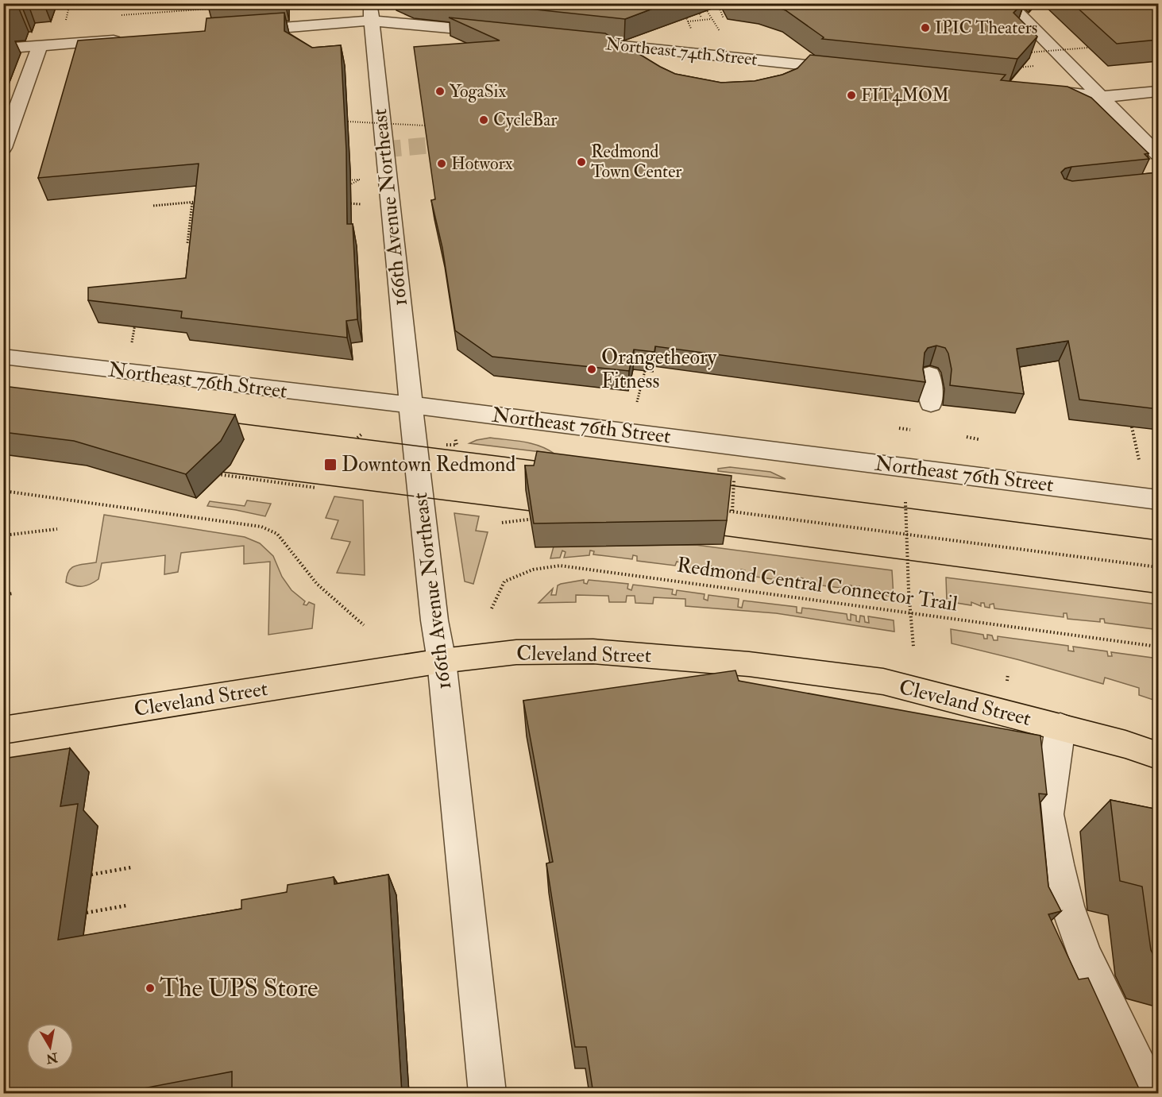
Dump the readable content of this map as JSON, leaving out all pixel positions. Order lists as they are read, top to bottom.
{
  "streets": {
    "main road": ["Cleveland Street"],
    "street": ["Northeast 74th Street", "166th Avenue Northeast", "Northeast 76th Street"],
    "path": ["Redmond Central Connector Trail"]
  },
  "crossings": [
    ["166th Avenue Northeast", "Northeast 76th Street"],
    ["166th Avenue Northeast", "Cleveland Street"]
  ],
  "places": {
    "other": [
      "IPIC Theaters",
      "YogaSix",
      "FIT4MOM",
      "CycleBar",
      "Redmond Town Center",
      "Hotworx",
      "Orangetheory Fitness",
      "The UPS Store"
    ],
    "transit": ["Downtown Redmond"]
  },
  "north": "bottom"
}
